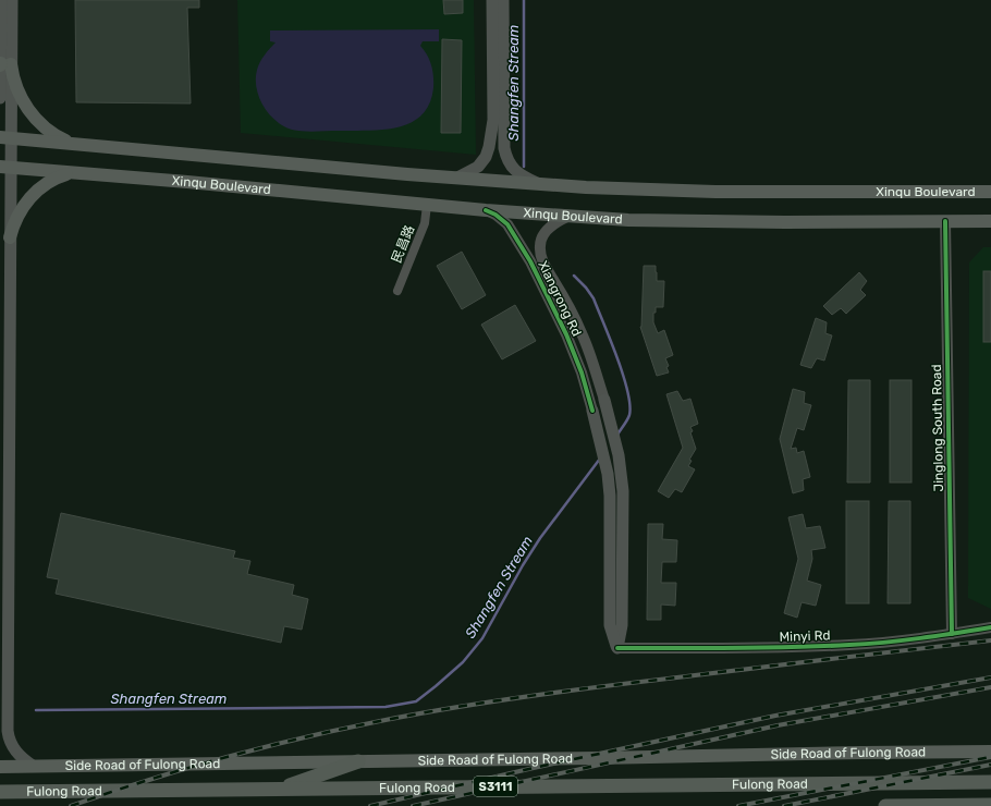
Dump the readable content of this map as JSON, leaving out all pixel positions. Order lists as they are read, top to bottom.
{
  "streets": {
    "highway": ["Fulong Road", "S3111"],
    "main road": ["Xinqu Boulevard", "Xiangrong Rd", "Side Road of Fulong Road"],
    "street": ["民昌路", "Jinglong South Road", "Minyi Rd"]
  },
  "crossings": [
    ["Xinqu Boulevard", "民昌路"],
    ["Xinqu Boulevard", "Xiangrong Rd"],
    ["Xinqu Boulevard", "Jinglong South Road"],
    ["Xiangrong Rd", "Minyi Rd"],
    ["Jinglong South Road", "Minyi Rd"]
  ],
  "water": ["Shangfen Stream"]
}
